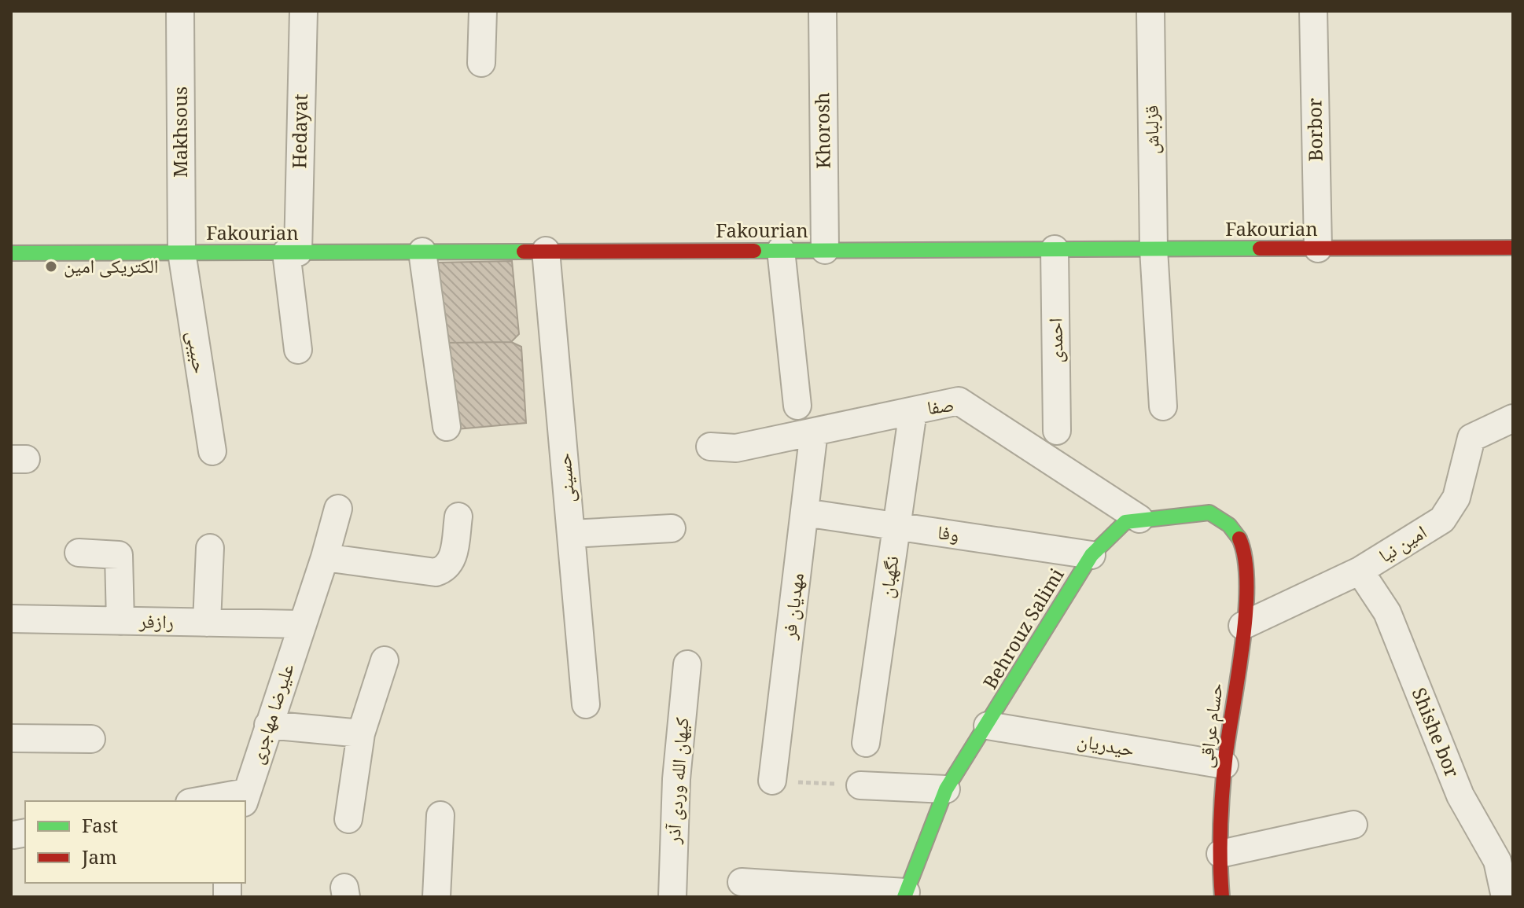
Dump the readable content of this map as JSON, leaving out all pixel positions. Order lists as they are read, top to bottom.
{
  "streets": {
    "street": [
      "قزلباش",
      "Borbor",
      "Khorosh",
      "Hedayat",
      "Makhsous",
      "Fakourian",
      "احمدی",
      "حبیبی",
      "صفا",
      "حسینی",
      "وفا",
      "امین نیا",
      "نگهبان",
      "مهدیان فر",
      "رازفر",
      "Behrouz Salimi",
      "علیرضا مهاجری",
      "حسام عراقی",
      "Shishe bor",
      "حیدریان",
      "کیهان الله وردی آذر"
    ]
  },
  "crossings": [
    ["قزلباش", "Fakourian"],
    ["Borbor", "Fakourian"],
    ["Khorosh", "Fakourian"],
    ["Hedayat", "Fakourian"],
    ["Makhsous", "Fakourian"],
    ["Makhsous", "حبیبی"],
    ["Fakourian", "احمدی"],
    ["Fakourian", "حبیبی"],
    ["Fakourian", "حسینی"],
    ["صفا", "نگهبان"],
    ["صفا", "مهدیان فر"],
    ["صفا", "Behrouz Salimi"],
    ["وفا", "نگهبان"],
    ["وفا", "مهدیان فر"],
    ["وفا", "Behrouz Salimi"],
    ["امین نیا", "حسام عراقی"],
    ["امین نیا", "Shishe bor"],
    ["رازفر", "علیرضا مهاجری"],
    ["Behrouz Salimi", "حسام عراقی"],
    ["Behrouz Salimi", "حیدریان"],
    ["حسام عراقی", "حیدریان"]
  ],
  "places": ["الکتریکی امین"],
  "legend": ["Fast", "Jam"]
}
